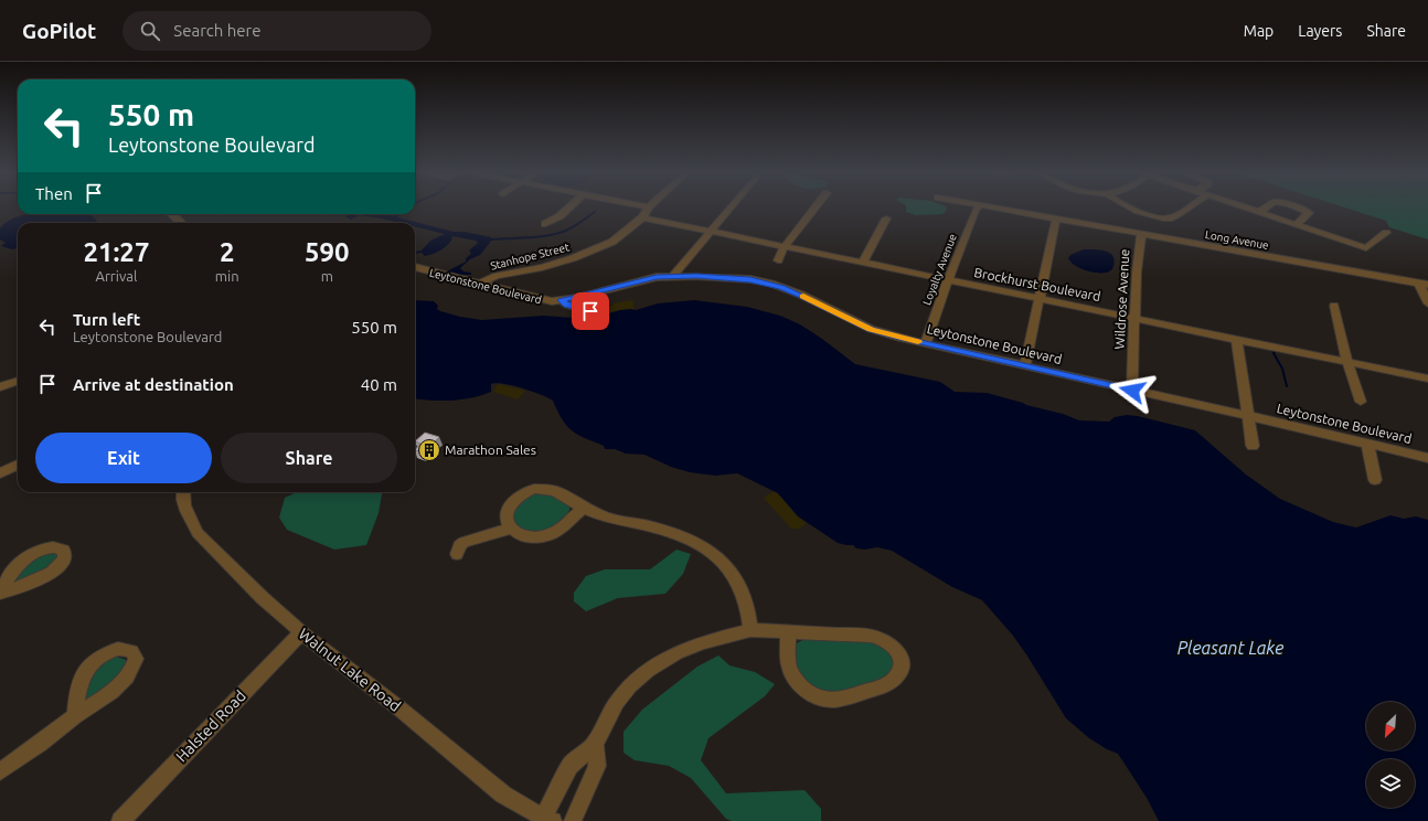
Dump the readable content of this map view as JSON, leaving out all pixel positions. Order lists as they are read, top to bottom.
{
  "streets": {
    "street": [
      "Long Avenue",
      "Stanhope Street",
      "Loyalty Avenue",
      "Brockhurst Boulevard",
      "Leytonstone Boulevard",
      "Wildrose Avenue",
      "Walnut Lake Road",
      "Halsted Road"
    ]
  },
  "crossings": [
    ["Long Avenue", "Wildrose Avenue"],
    ["Stanhope Street", "Brockhurst Boulevard"],
    ["Stanhope Street", "Leytonstone Boulevard"],
    ["Loyalty Avenue", "Brockhurst Boulevard"],
    ["Loyalty Avenue", "Leytonstone Boulevard"],
    ["Brockhurst Boulevard", "Wildrose Avenue"],
    ["Leytonstone Boulevard", "Wildrose Avenue"],
    ["Walnut Lake Road", "Halsted Road"]
  ],
  "water": ["Pleasant Lake"],
  "places": {
    "building": ["Marathon Sales"]
  },
  "north": "bottom left",
  "page": {
    "header": "GoPilot",
    "search": "Search here",
    "nav": ["Map", "Layers", "Share"],
    "turn": ["550 m", "Leytonstone Boulevard"],
    "then": "Then",
    "eta": [
      "21:27",
      "Arrival",
      "2",
      "min",
      "590",
      "m"
    ],
    "list": [
      {
        "name": "Turn left",
        "note": "Leytonstone Boulevard",
        "value": "550 m"
      },
      {
        "name": "Arrive at destination",
        "value": "40 m"
      }
    ],
    "buttons": ["Exit", "Share"]
  }
}
